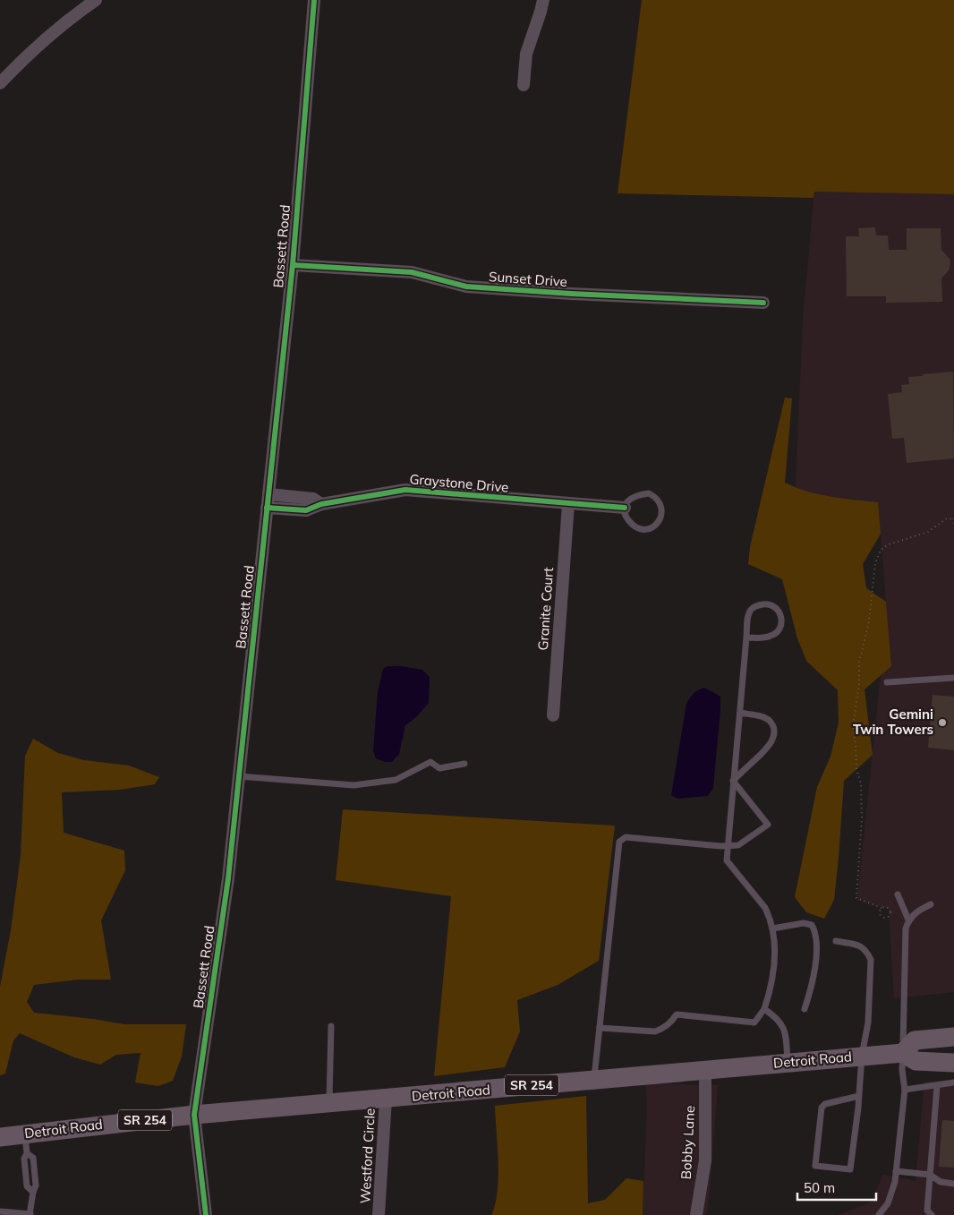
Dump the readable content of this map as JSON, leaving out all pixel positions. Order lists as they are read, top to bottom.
{
  "streets": {
    "main road": ["Detroit Road", "SR 254"],
    "street": [
      "Bassett Road",
      "Sunset Drive",
      "Graystone Drive",
      "Granite Court",
      "Bobby Lane",
      "Westford Circle"
    ]
  },
  "crossings": [
    ["Bassett Road", "Sunset Drive"],
    ["Bassett Road", "Graystone Drive"],
    ["Bassett Road", "Detroit Road"],
    ["Graystone Drive", "Granite Court"],
    ["Detroit Road", "Bobby Lane"],
    ["Detroit Road", "Westford Circle"]
  ],
  "places": ["Gemini Twin Towers"],
  "scale_bar": "50 m"
}
